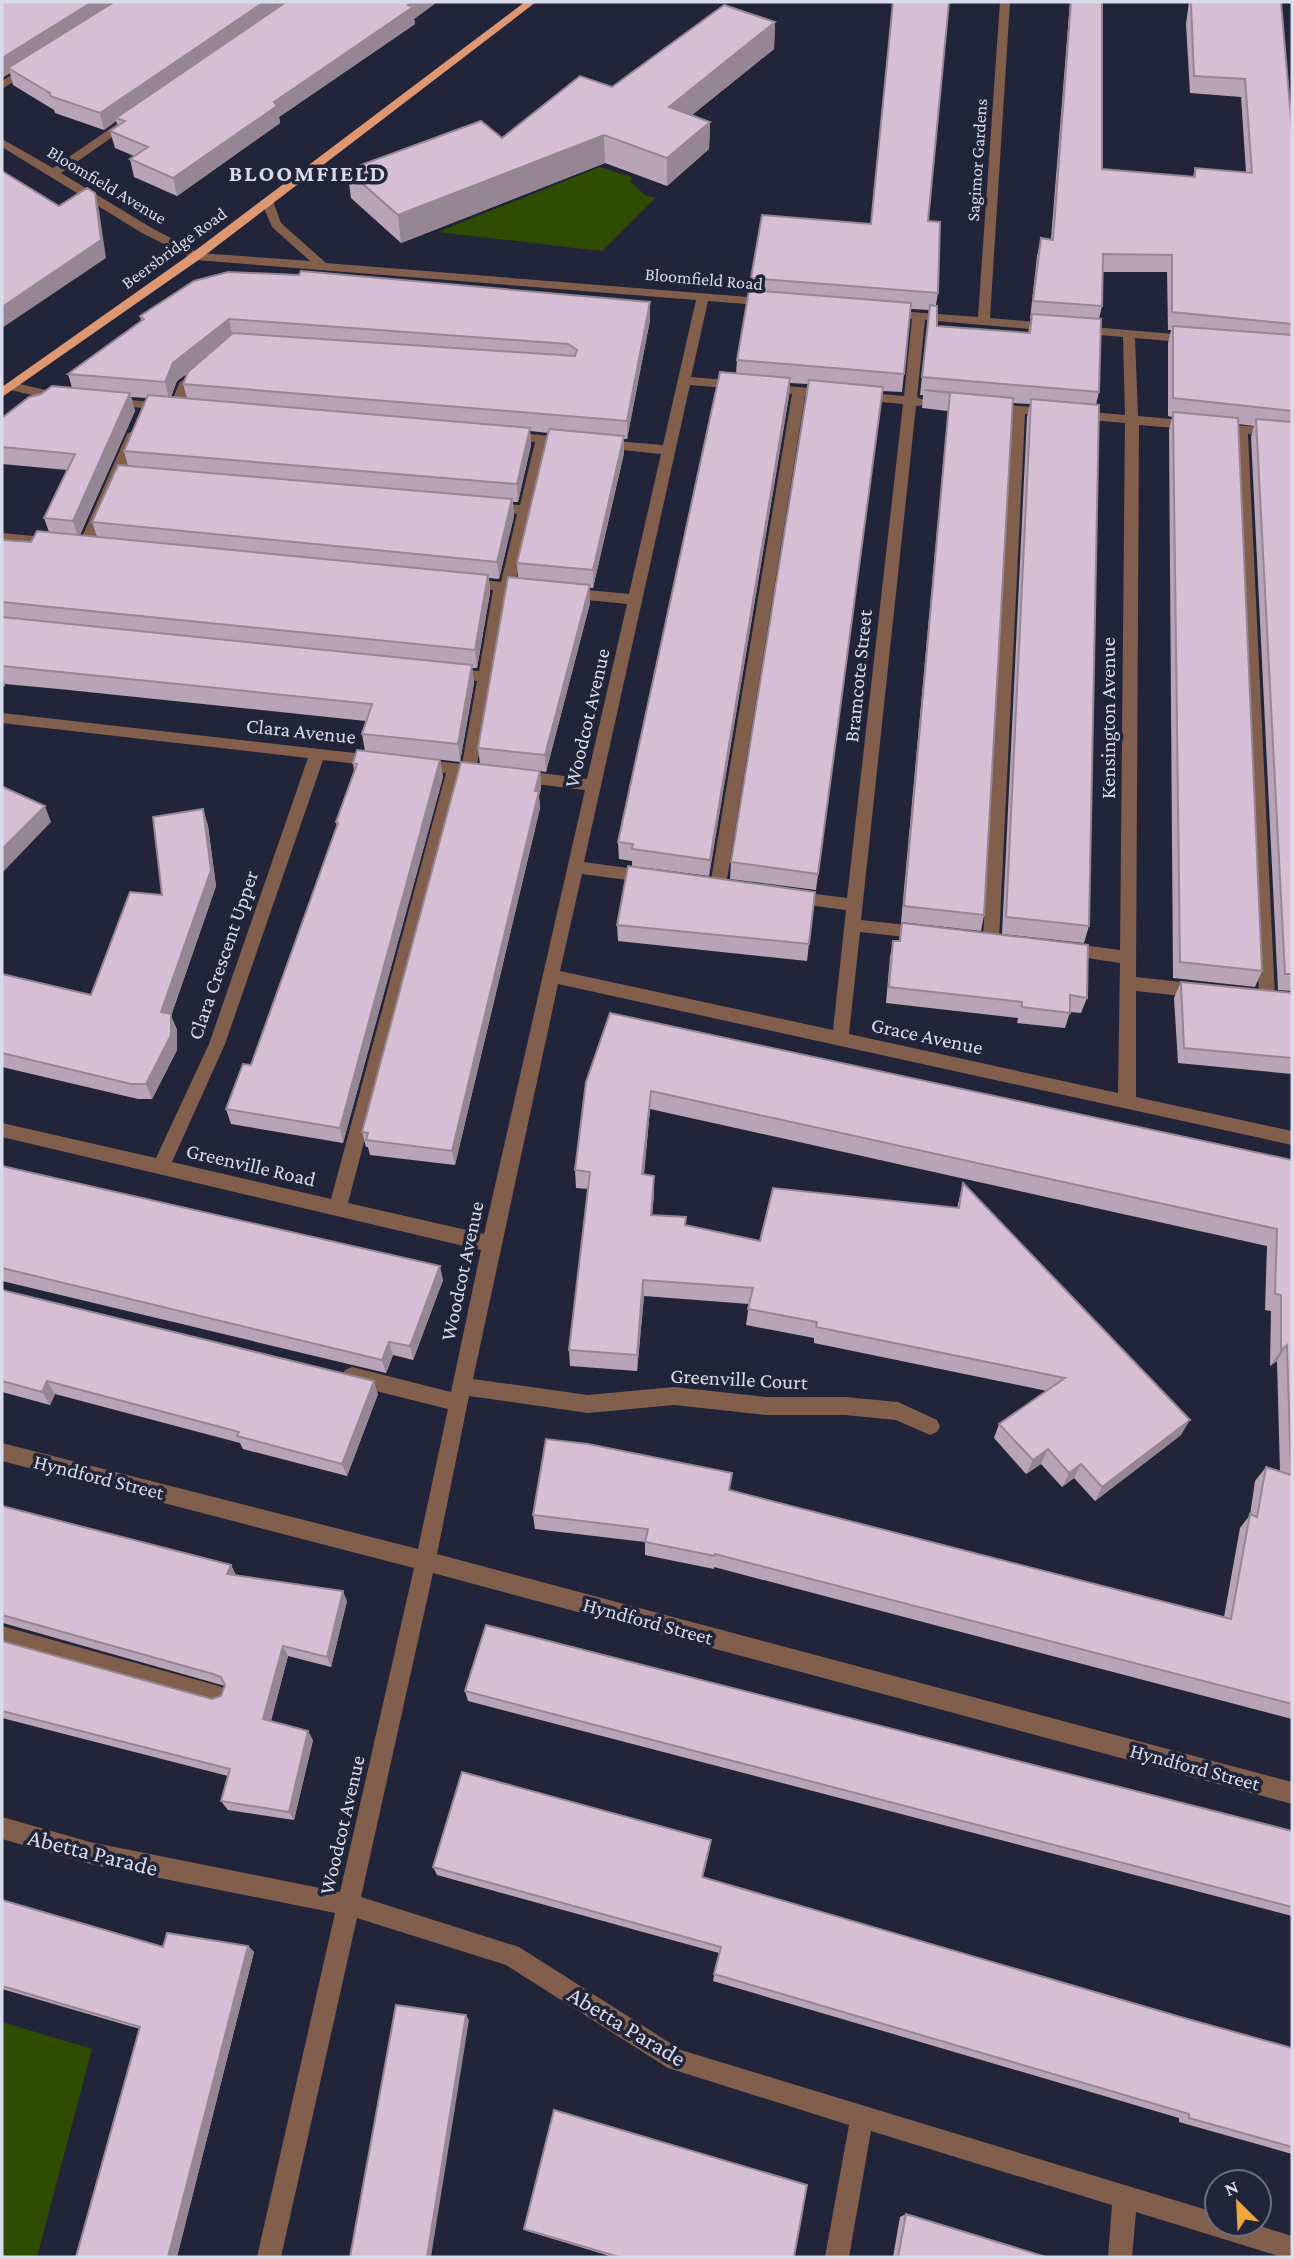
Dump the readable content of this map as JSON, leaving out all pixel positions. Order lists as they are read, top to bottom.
{
  "streets": {
    "main road": ["Beersbridge Road"],
    "street": [
      "Sagimor Gardens",
      "Bloomfield Avenue",
      "Bloomfield Road",
      "Bramcote Street",
      "Woodcot Avenue",
      "Kensington Avenue",
      "Clara Avenue",
      "Clara Crescent Upper",
      "Grace Avenue",
      "Greenville Road",
      "Greenville Court",
      "Hyndford Street",
      "Abetta Parade"
    ]
  },
  "crossings": [
    ["Bloomfield Avenue", "Beersbridge Road"],
    ["Bloomfield Avenue", "Bloomfield Road"],
    ["Beersbridge Road", "Bloomfield Road"],
    ["Bloomfield Road", "Woodcot Avenue"],
    ["Bramcote Street", "Grace Avenue"],
    ["Woodcot Avenue", "Clara Avenue"],
    ["Woodcot Avenue", "Grace Avenue"],
    ["Woodcot Avenue", "Greenville Road"],
    ["Woodcot Avenue", "Greenville Court"],
    ["Woodcot Avenue", "Hyndford Street"],
    ["Woodcot Avenue", "Abetta Parade"],
    ["Kensington Avenue", "Grace Avenue"],
    ["Clara Avenue", "Clara Crescent Upper"],
    ["Clara Crescent Upper", "Greenville Road"]
  ],
  "districts": ["BLOOMFIELD"],
  "north": "top left"
}
